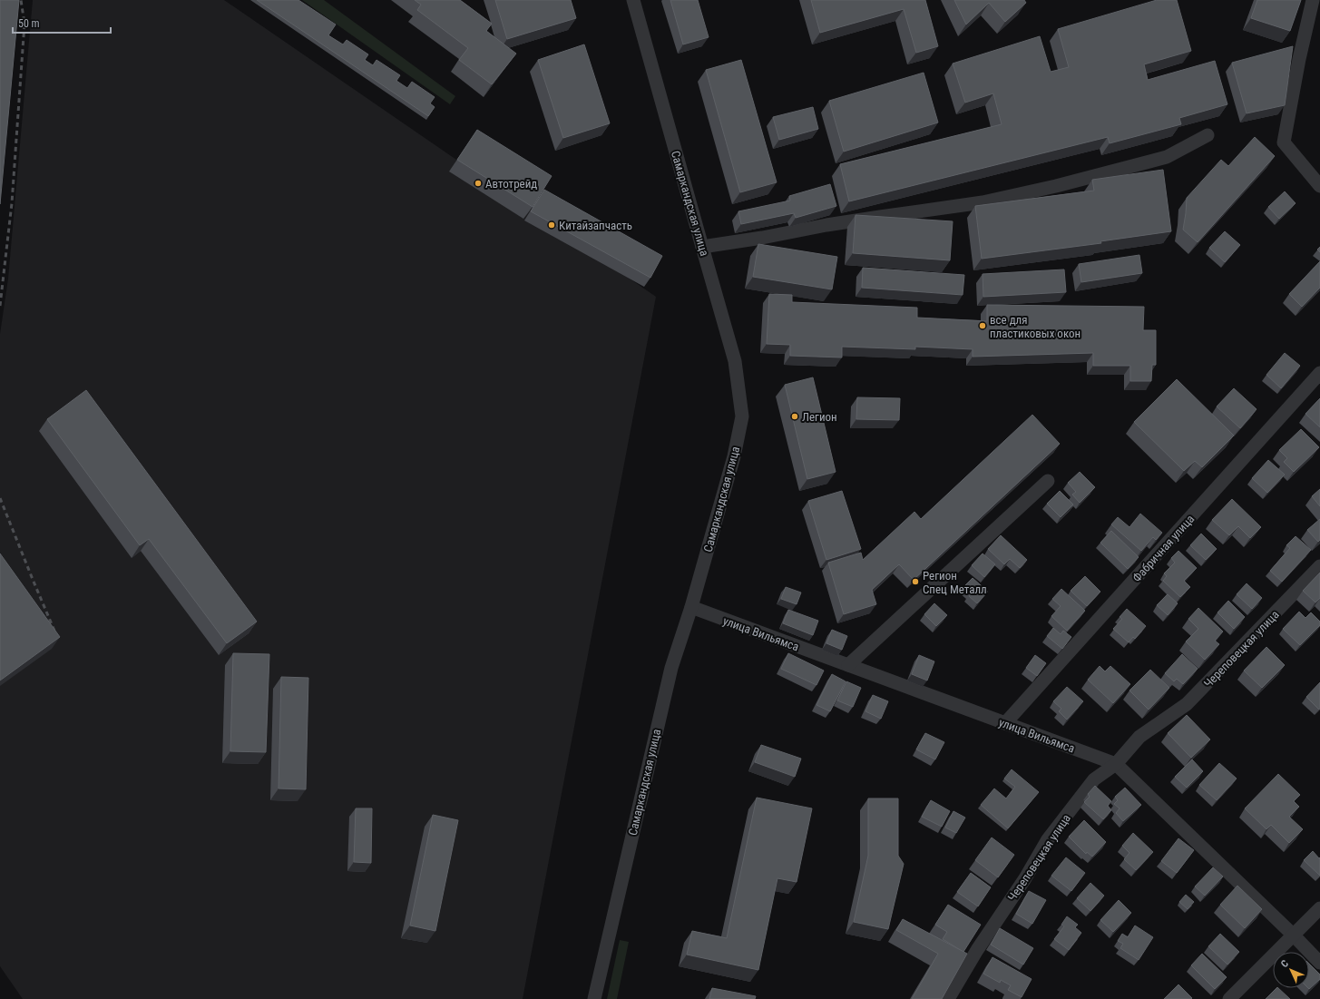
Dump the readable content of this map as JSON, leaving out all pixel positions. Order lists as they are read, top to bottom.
{
  "streets": {
    "street": [
      "Самаркандская улица",
      "Фабричная улица",
      "улица Вильямса",
      "Череповецкая улица"
    ]
  },
  "crossings": [
    ["Самаркандская улица", "улица Вильямса"],
    ["Фабричная улица", "улица Вильямса"],
    ["улица Вильямса", "Череповецкая улица"]
  ],
  "places": [
    "Автотрейд",
    "Китайзапчасть",
    "все для пластиковых окон",
    "Легион",
    "Регион Спец Металл"
  ],
  "scale_bar": "50 m",
  "north": "top left"
}
